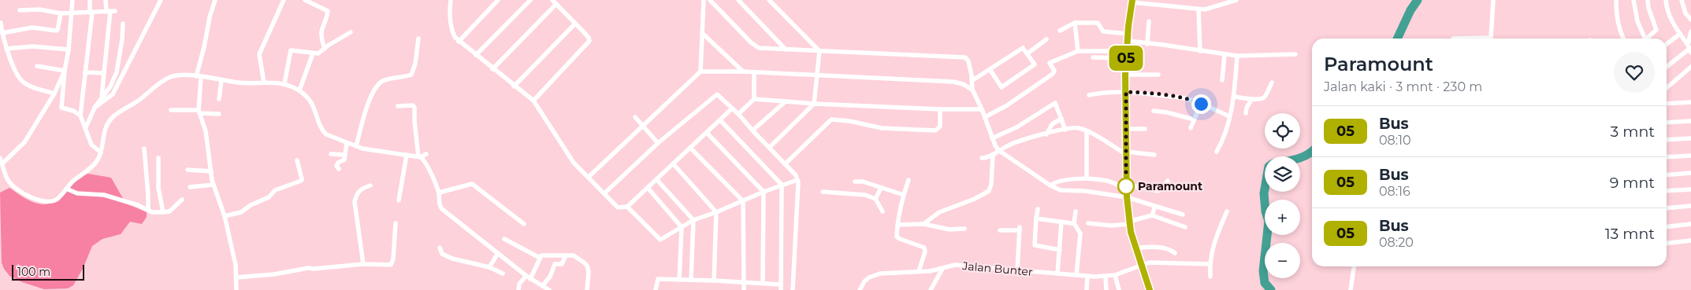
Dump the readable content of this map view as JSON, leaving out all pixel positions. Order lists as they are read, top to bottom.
{
  "streets": {
    "street": ["Jalan Bunter"]
  },
  "places": ["Paramount"],
  "lines": ["bus line 05"],
  "scale_bar": "100 m",
  "page": {
    "on_map": "05",
    "heading": ["Paramount", "Jalan kaki · 3 mnt · 230 m"],
    "list": [
      {
        "mark": "05",
        "name": "Bus",
        "note": "08:10",
        "value": "3 mnt"
      },
      {
        "mark": "05",
        "name": "Bus",
        "note": "08:16",
        "value": "9 mnt"
      },
      {
        "mark": "05",
        "name": "Bus",
        "note": "08:20",
        "value": "13 mnt"
      }
    ],
    "map_buttons": ["+", "−"],
    "scale": "100 m"
  }
}
